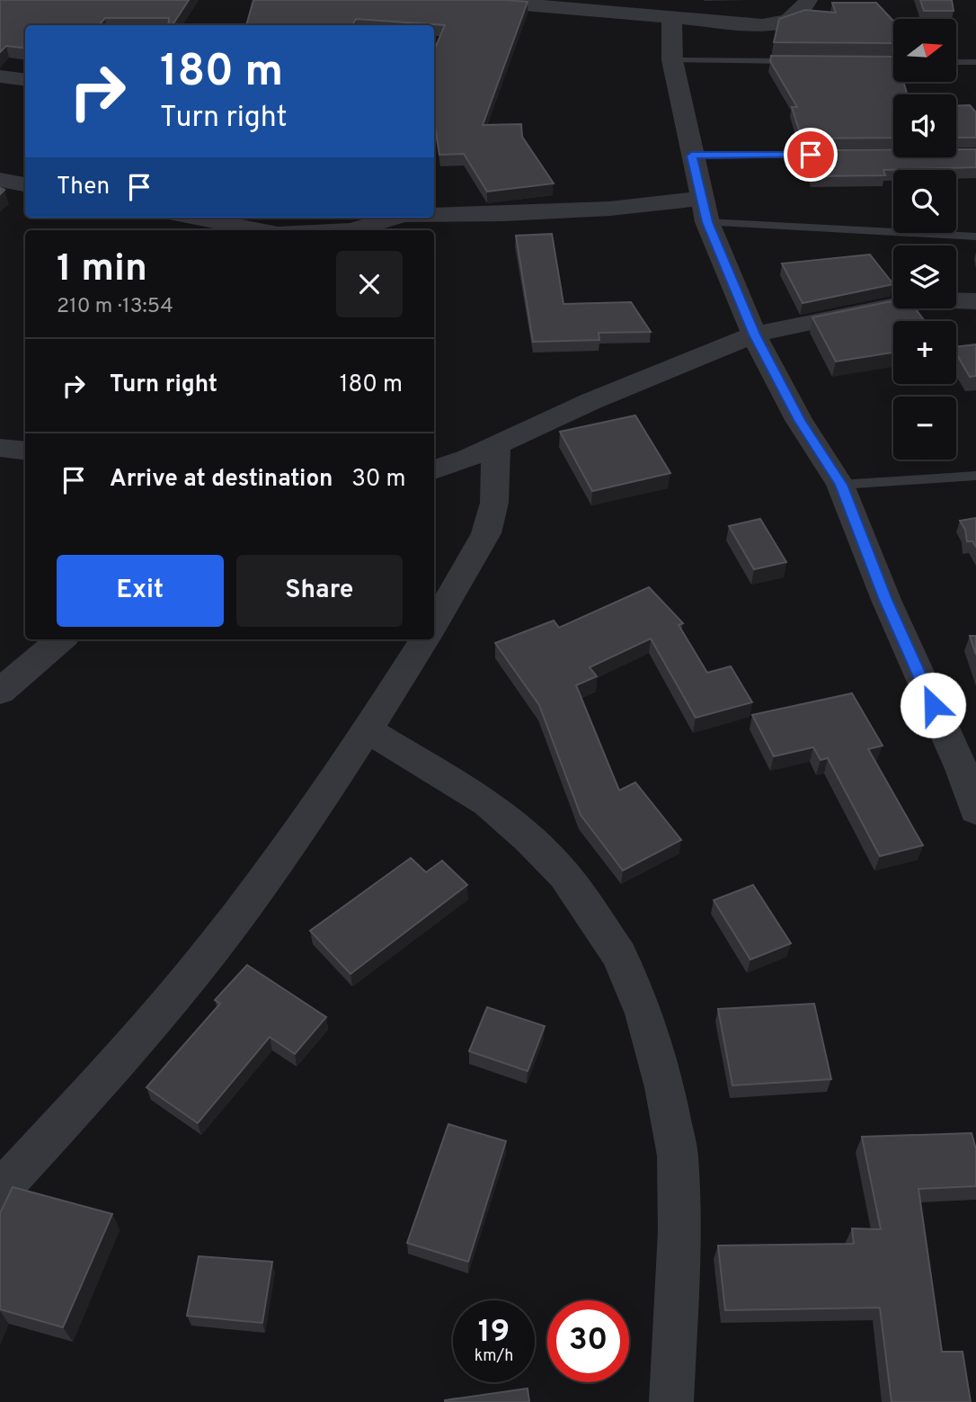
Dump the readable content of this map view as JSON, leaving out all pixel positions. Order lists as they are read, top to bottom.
{
  "north": "right",
  "page": {
    "map_buttons": ["+", "−"],
    "turn": ["180 m", "Turn right"],
    "then": "Then",
    "heading": ["1 min", "210 m · 13:54"],
    "list": [
      {
        "name": "Turn right",
        "value": "180 m"
      },
      {
        "name": "Arrive at destination",
        "value": "30 m"
      }
    ],
    "buttons": ["Exit", "Share"],
    "speed": "19 km/h",
    "limit": "30"
  }
}
